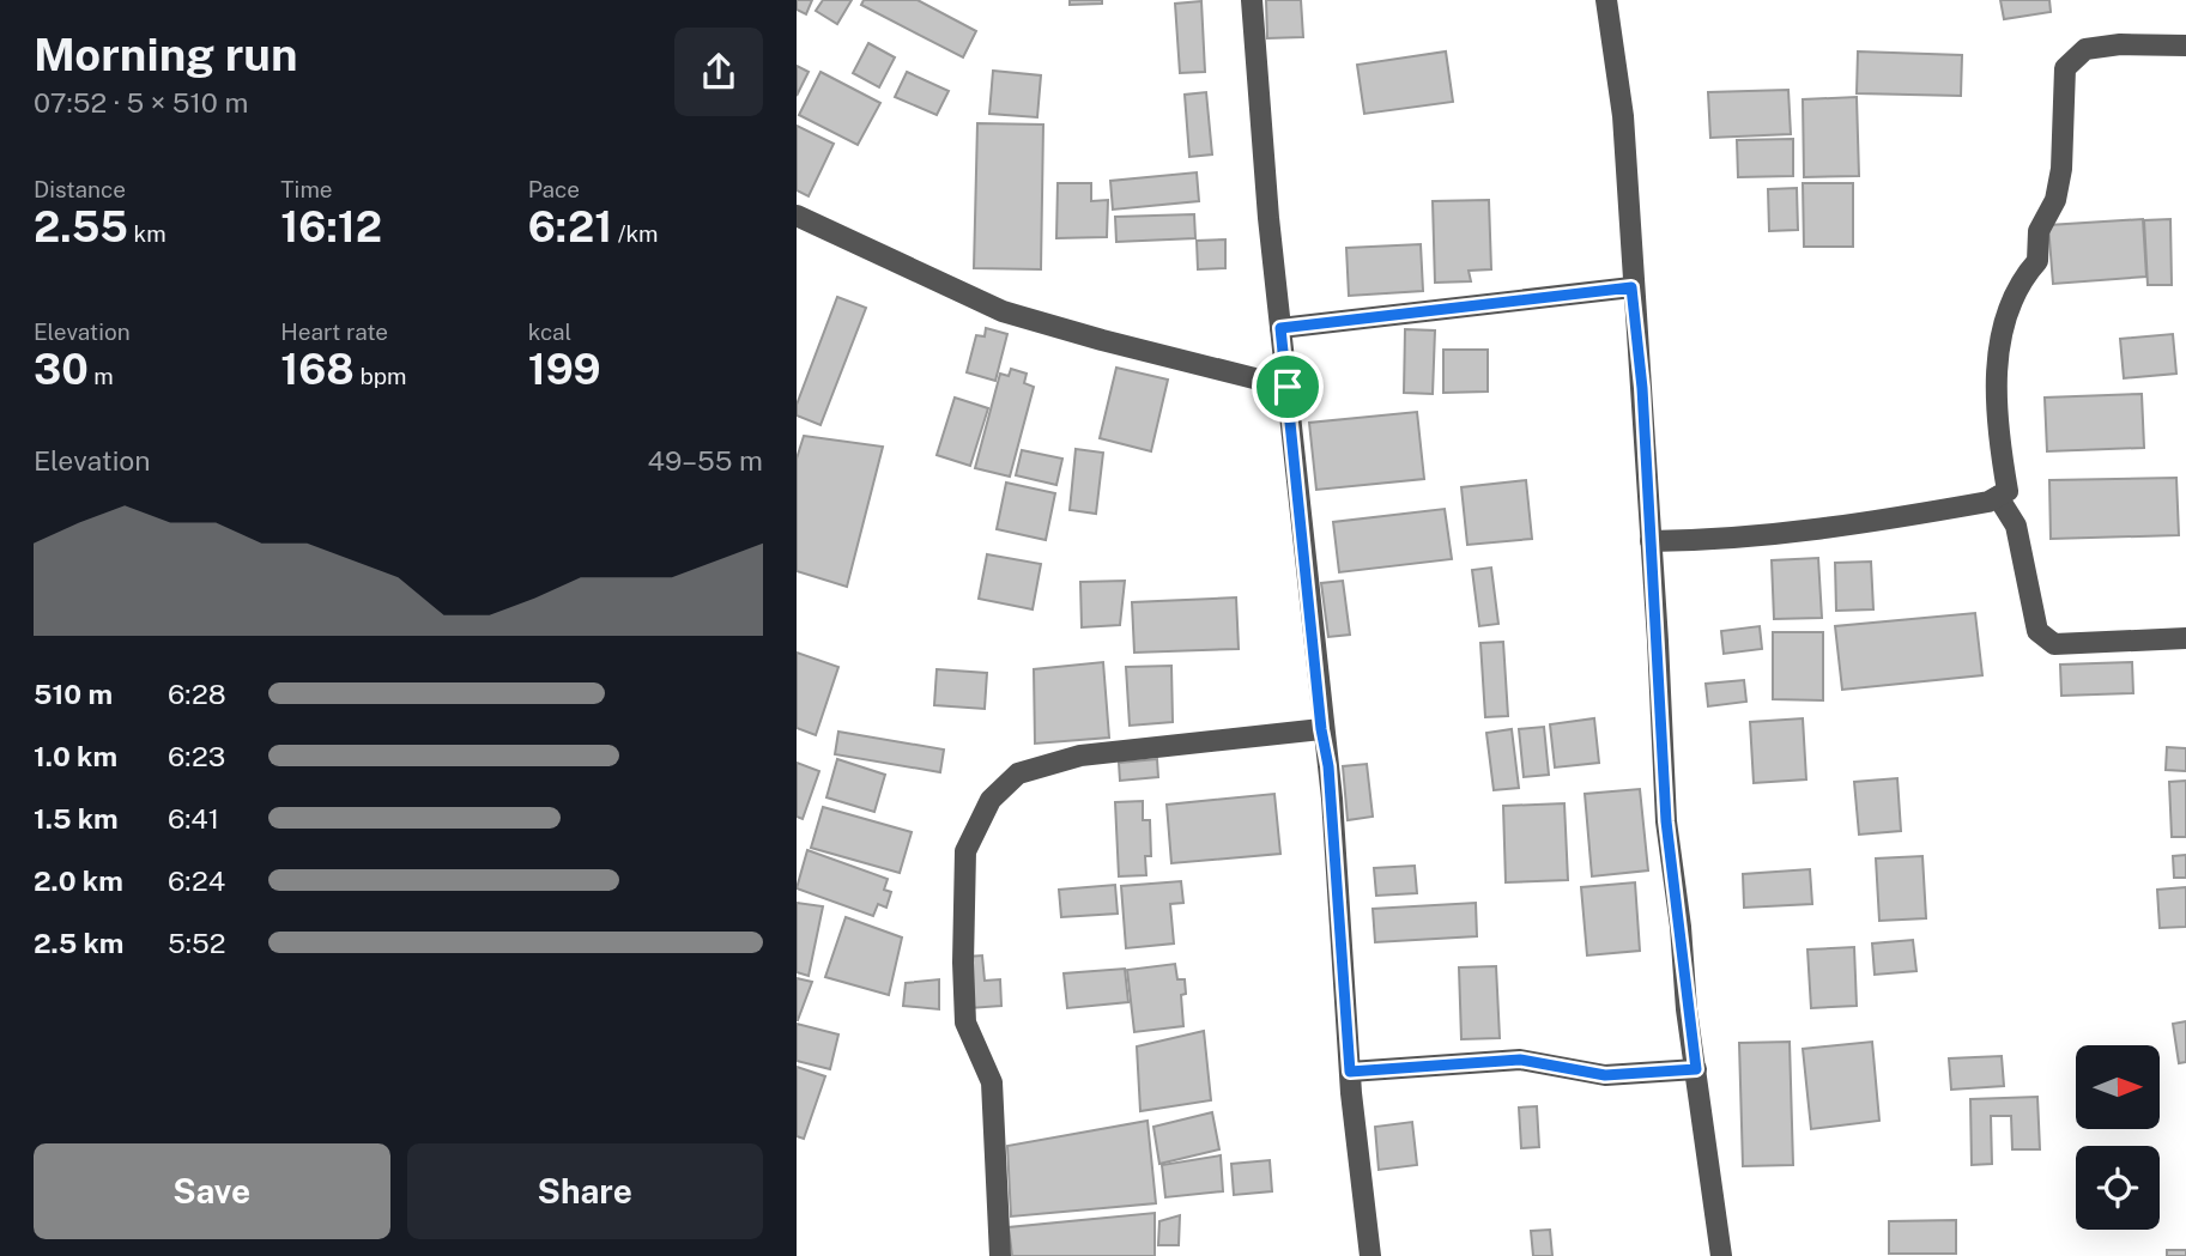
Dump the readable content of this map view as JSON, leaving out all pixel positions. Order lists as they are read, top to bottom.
{
  "north": "right",
  "page": {
    "heading": ["Morning run", "07:52 · 5 × 510 m"],
    "stats": [
      ["Distance", "2.55 km"],
      ["Time", "16:12"],
      ["Pace", "6:21 /km"],
      ["Elevation", "30 m"],
      ["Heart rate", "168 bpm"],
      ["kcal", "199"]
    ],
    "chart": ["Elevation", "49–55 m"],
    "list": [
      {
        "name": "510 m",
        "note": "6:28"
      },
      {
        "name": "1.0 km",
        "note": "6:23"
      },
      {
        "name": "1.5 km",
        "note": "6:41"
      },
      {
        "name": "2.0 km",
        "note": "6:24"
      },
      {
        "name": "2.5 km",
        "note": "5:52"
      }
    ],
    "buttons": ["Save", "Share"]
  }
}
